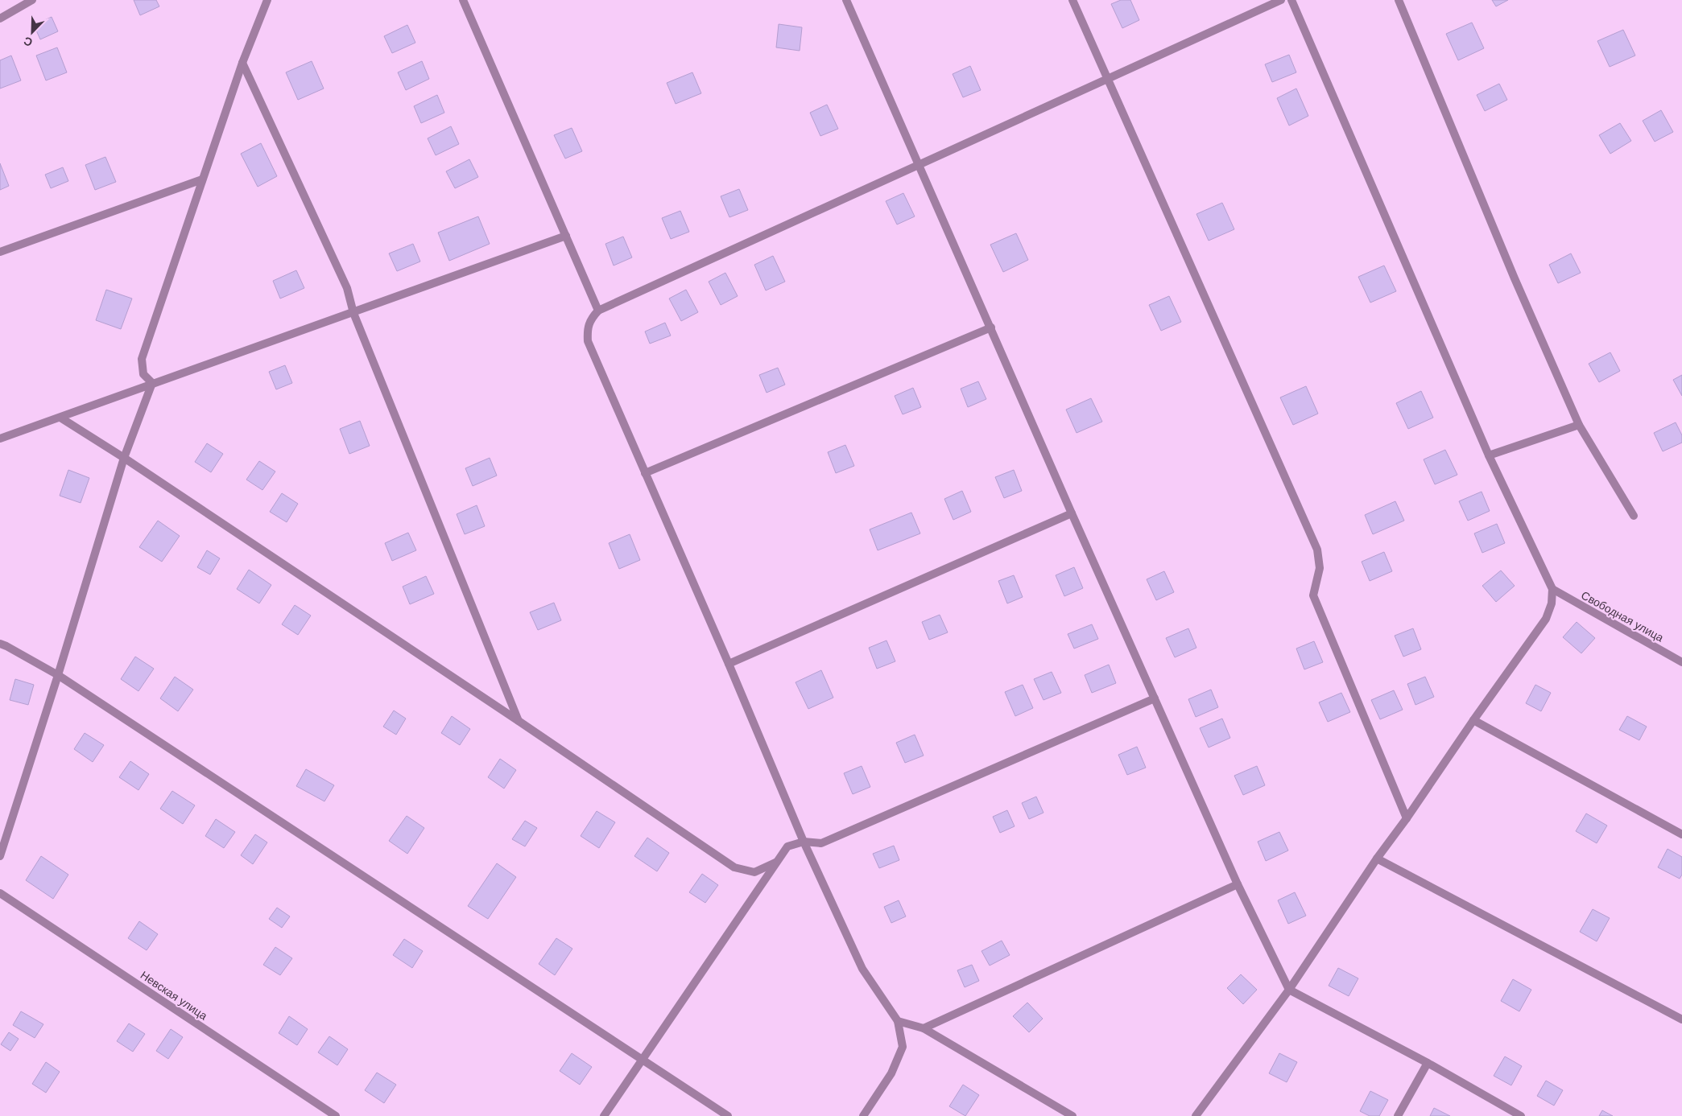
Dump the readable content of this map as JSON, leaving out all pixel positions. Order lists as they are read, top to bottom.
{
  "streets": {
    "street": ["Свободная улица", "Невская улица"]
  },
  "north": "bottom left"
}
